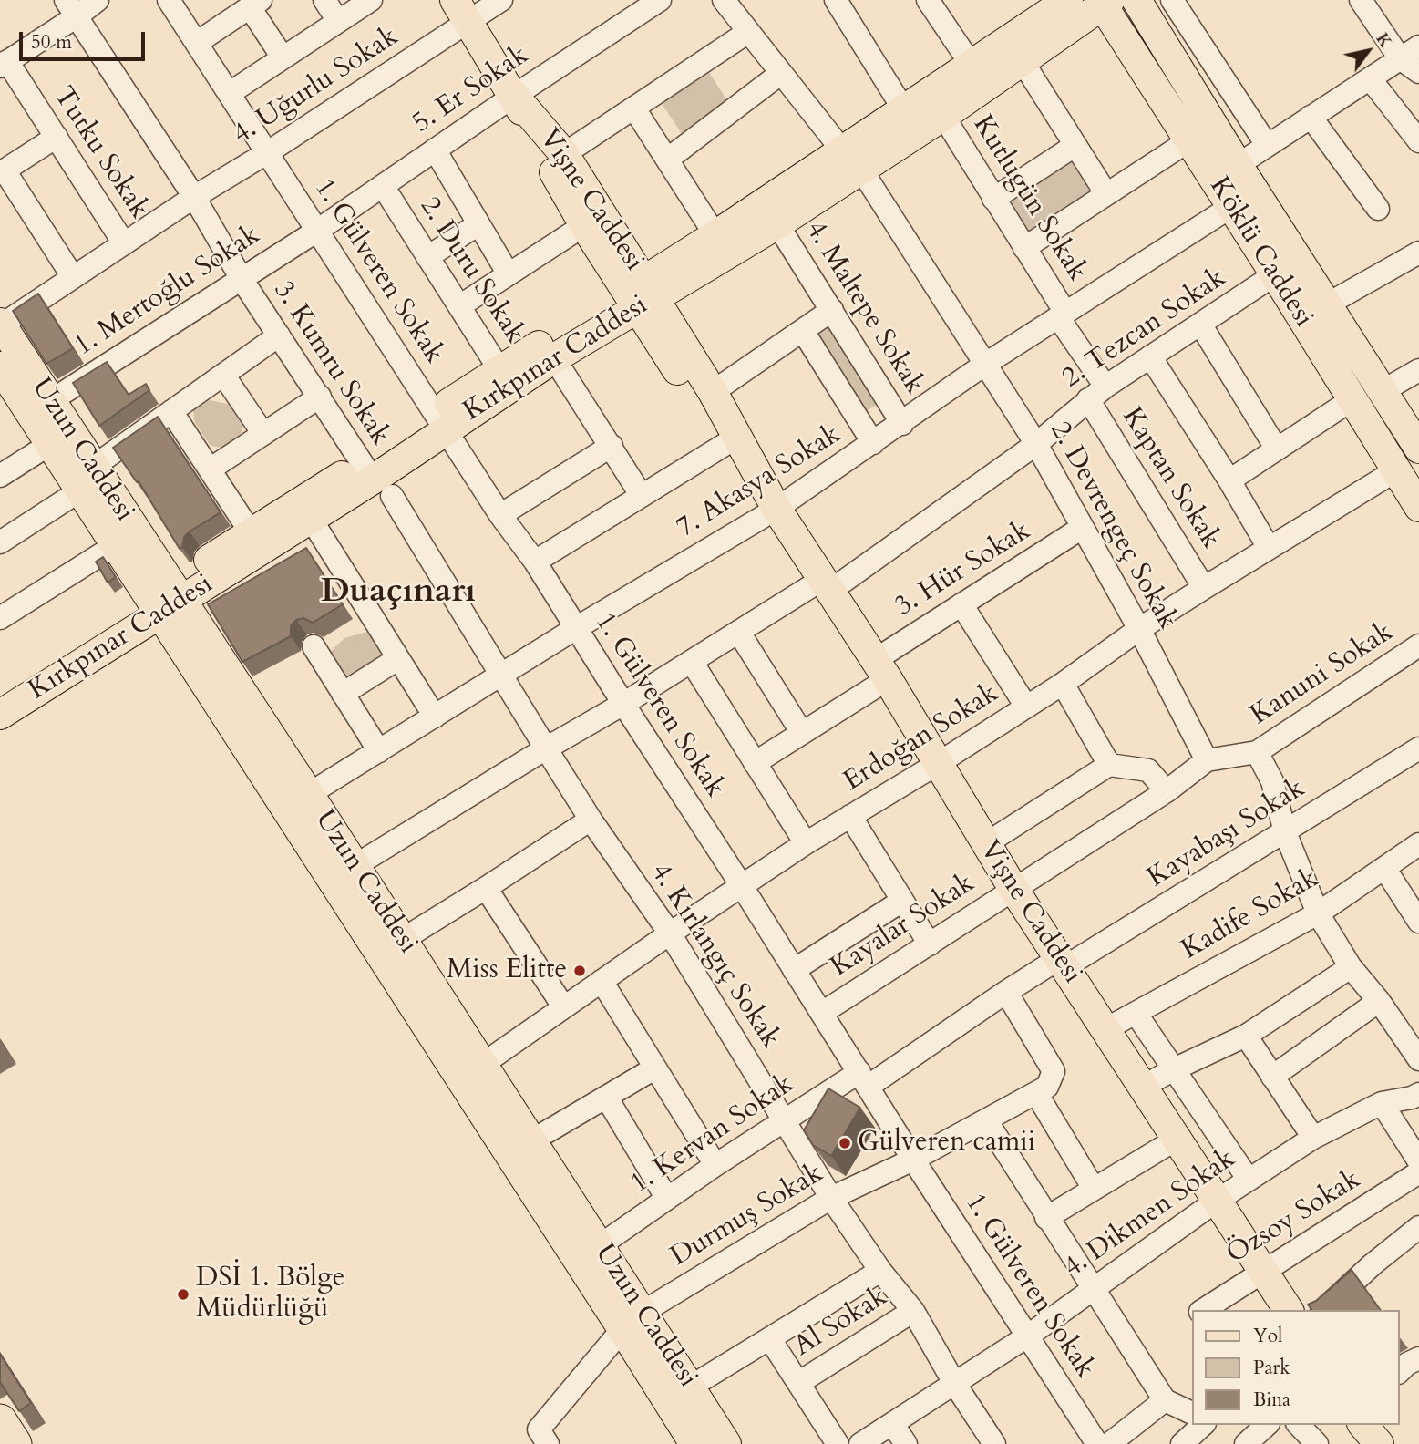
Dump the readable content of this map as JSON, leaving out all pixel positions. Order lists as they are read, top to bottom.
{
  "streets": {
    "main road": [
      "Vişne Caddesi",
      "Köklü Caddesi",
      "Kırkpınar Caddesi",
      "Uzun Caddesi"
    ],
    "street": [
      "4. Uğurlu Sokak",
      "5. Er Sokak",
      "Tutku Sokak",
      "Kutlugün Sokak",
      "2. Duru Sokak",
      "1. Gülveren Sokak",
      "1. Mertoğlu Sokak",
      "4. Maltepe Sokak",
      "2. Tezcan Sokak",
      "3. Kumru Sokak",
      "Kaptan Sokak",
      "7. Akasya Sokak",
      "2. Devrengeç Sokak",
      "3. Hür Sokak",
      "Kanuni Sokak",
      "Erdoğan Sokak",
      "Kayabaşı Sokak",
      "Kadife Sokak",
      "Kayalar Sokak",
      "4. Kırlangıç Sokak",
      "1. Kervan Sokak",
      "4. Dikmen Sokak",
      "Durmuş Sokak",
      "Özsoy Sokak",
      "Al Sokak"
    ]
  },
  "crossings": [
    ["4. Uğurlu Sokak", "Tutku Sokak"],
    ["4. Uğurlu Sokak", "Vişne Caddesi"],
    ["4. Uğurlu Sokak", "1. Gülveren Sokak"],
    ["4. Uğurlu Sokak", "3. Kumru Sokak"],
    ["4. Uğurlu Sokak", "Uzun Caddesi"],
    ["5. Er Sokak", "Vişne Caddesi"],
    ["5. Er Sokak", "2. Duru Sokak"],
    ["5. Er Sokak", "1. Gülveren Sokak"],
    ["5. Er Sokak", "1. Mertoğlu Sokak"],
    ["Kutlugün Sokak", "2. Tezcan Sokak"],
    ["Kutlugün Sokak", "Kırkpınar Caddesi"],
    ["Kutlugün Sokak", "Kaptan Sokak"],
    ["Kutlugün Sokak", "7. Akasya Sokak"],
    ["Vişne Caddesi", "2. Tezcan Sokak"],
    ["Vişne Caddesi", "Kırkpınar Caddesi"],
    ["Vişne Caddesi", "7. Akasya Sokak"],
    ["Vişne Caddesi", "3. Hür Sokak"],
    ["Vişne Caddesi", "Erdoğan Sokak"],
    ["Vişne Caddesi", "Kayabaşı Sokak"],
    ["Vişne Caddesi", "Kadife Sokak"],
    ["Vişne Caddesi", "Kayalar Sokak"],
    ["Vişne Caddesi", "1. Kervan Sokak"],
    ["Vişne Caddesi", "4. Dikmen Sokak"],
    ["Vişne Caddesi", "Özsoy Sokak"],
    ["Köklü Caddesi", "2. Tezcan Sokak"],
    ["Köklü Caddesi", "Kırkpınar Caddesi"],
    ["Köklü Caddesi", "7. Akasya Sokak"],
    ["Köklü Caddesi", "Erdoğan Sokak"],
    ["2. Duru Sokak", "Kırkpınar Caddesi"],
    ["1. Gülveren Sokak", "1. Mertoğlu Sokak"],
    ["1. Gülveren Sokak", "2. Tezcan Sokak"],
    ["1. Gülveren Sokak", "Kırkpınar Caddesi"],
    ["1. Gülveren Sokak", "7. Akasya Sokak"],
    ["1. Gülveren Sokak", "Erdoğan Sokak"],
    ["1. Gülveren Sokak", "Kayalar Sokak"],
    ["1. Gülveren Sokak", "1. Kervan Sokak"],
    ["1. Gülveren Sokak", "4. Dikmen Sokak"],
    ["1. Gülveren Sokak", "Durmuş Sokak"],
    ["1. Mertoğlu Sokak", "3. Kumru Sokak"],
    ["1. Mertoğlu Sokak", "Uzun Caddesi"],
    ["4. Maltepe Sokak", "Kırkpınar Caddesi"],
    ["4. Maltepe Sokak", "7. Akasya Sokak"],
    ["2. Tezcan Sokak", "Uzun Caddesi"],
    ["2. Tezcan Sokak", "Kaptan Sokak"],
    ["2. Tezcan Sokak", "2. Devrengeç Sokak"],
    ["2. Tezcan Sokak", "4. Kırlangıç Sokak"],
    ["Kırkpınar Caddesi", "3. Kumru Sokak"],
    ["Kırkpınar Caddesi", "Uzun Caddesi"],
    ["Kırkpınar Caddesi", "2. Devrengeç Sokak"],
    ["Kırkpınar Caddesi", "4. Kırlangıç Sokak"],
    ["3. Kumru Sokak", "4. Kırlangıç Sokak"],
    ["Uzun Caddesi", "7. Akasya Sokak"],
    ["Uzun Caddesi", "Erdoğan Sokak"],
    ["Uzun Caddesi", "1. Kervan Sokak"],
    ["Uzun Caddesi", "Durmuş Sokak"],
    ["Kaptan Sokak", "Erdoğan Sokak"],
    ["7. Akasya Sokak", "2. Devrengeç Sokak"],
    ["7. Akasya Sokak", "4. Kırlangıç Sokak"],
    ["2. Devrengeç Sokak", "3. Hür Sokak"],
    ["2. Devrengeç Sokak", "Erdoğan Sokak"],
    ["2. Devrengeç Sokak", "Kayalar Sokak"],
    ["Erdoğan Sokak", "4. Kırlangıç Sokak"],
    ["Kayabaşı Sokak", "1. Kervan Sokak"],
    ["4. Kırlangıç Sokak", "1. Kervan Sokak"],
    ["4. Kırlangıç Sokak", "4. Dikmen Sokak"],
    ["4. Kırlangıç Sokak", "Durmuş Sokak"],
    ["4. Kırlangıç Sokak", "Al Sokak"],
    ["1. Kervan Sokak", "Durmuş Sokak"]
  ],
  "districts": ["Duaçınarı"],
  "places": ["Miss Elitte", "Gülveren camii", "DSİ 1. Bölge Müdürlüğü"],
  "legend": ["Yol", "Park", "Bina"],
  "scale_bar": "50 m",
  "north": "top right"
}
